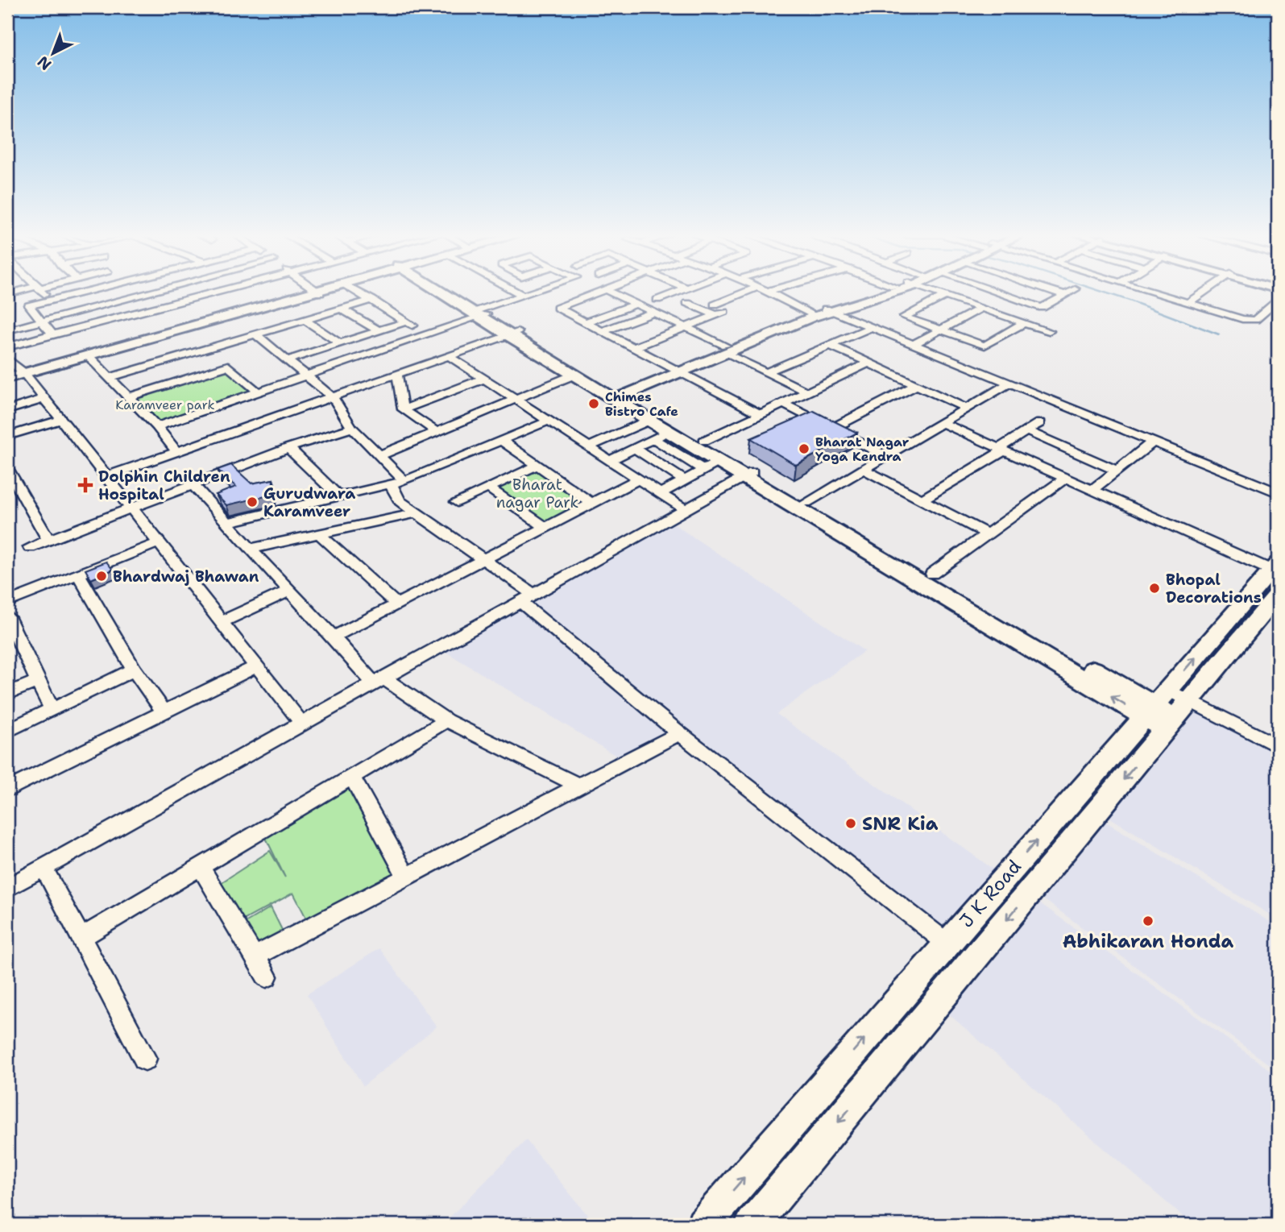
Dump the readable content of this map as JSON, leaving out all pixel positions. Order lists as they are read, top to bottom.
{
  "streets": {
    "street": ["J K Road"]
  },
  "parks": ["Karamveer park", "Bharat nagar Park"],
  "places": {
    "other": [
      "Chimes Bistro Cafe",
      "Bharat Nagar Yoga Kendra",
      "Gurudwara Karamveer",
      "Bhardwaj Bhawan",
      "Bhopal Decorations",
      "SNR Kia",
      "Abhikaran Honda"
    ],
    "health": ["Dolphin Children Hospital"]
  },
  "north": "bottom left"
}
